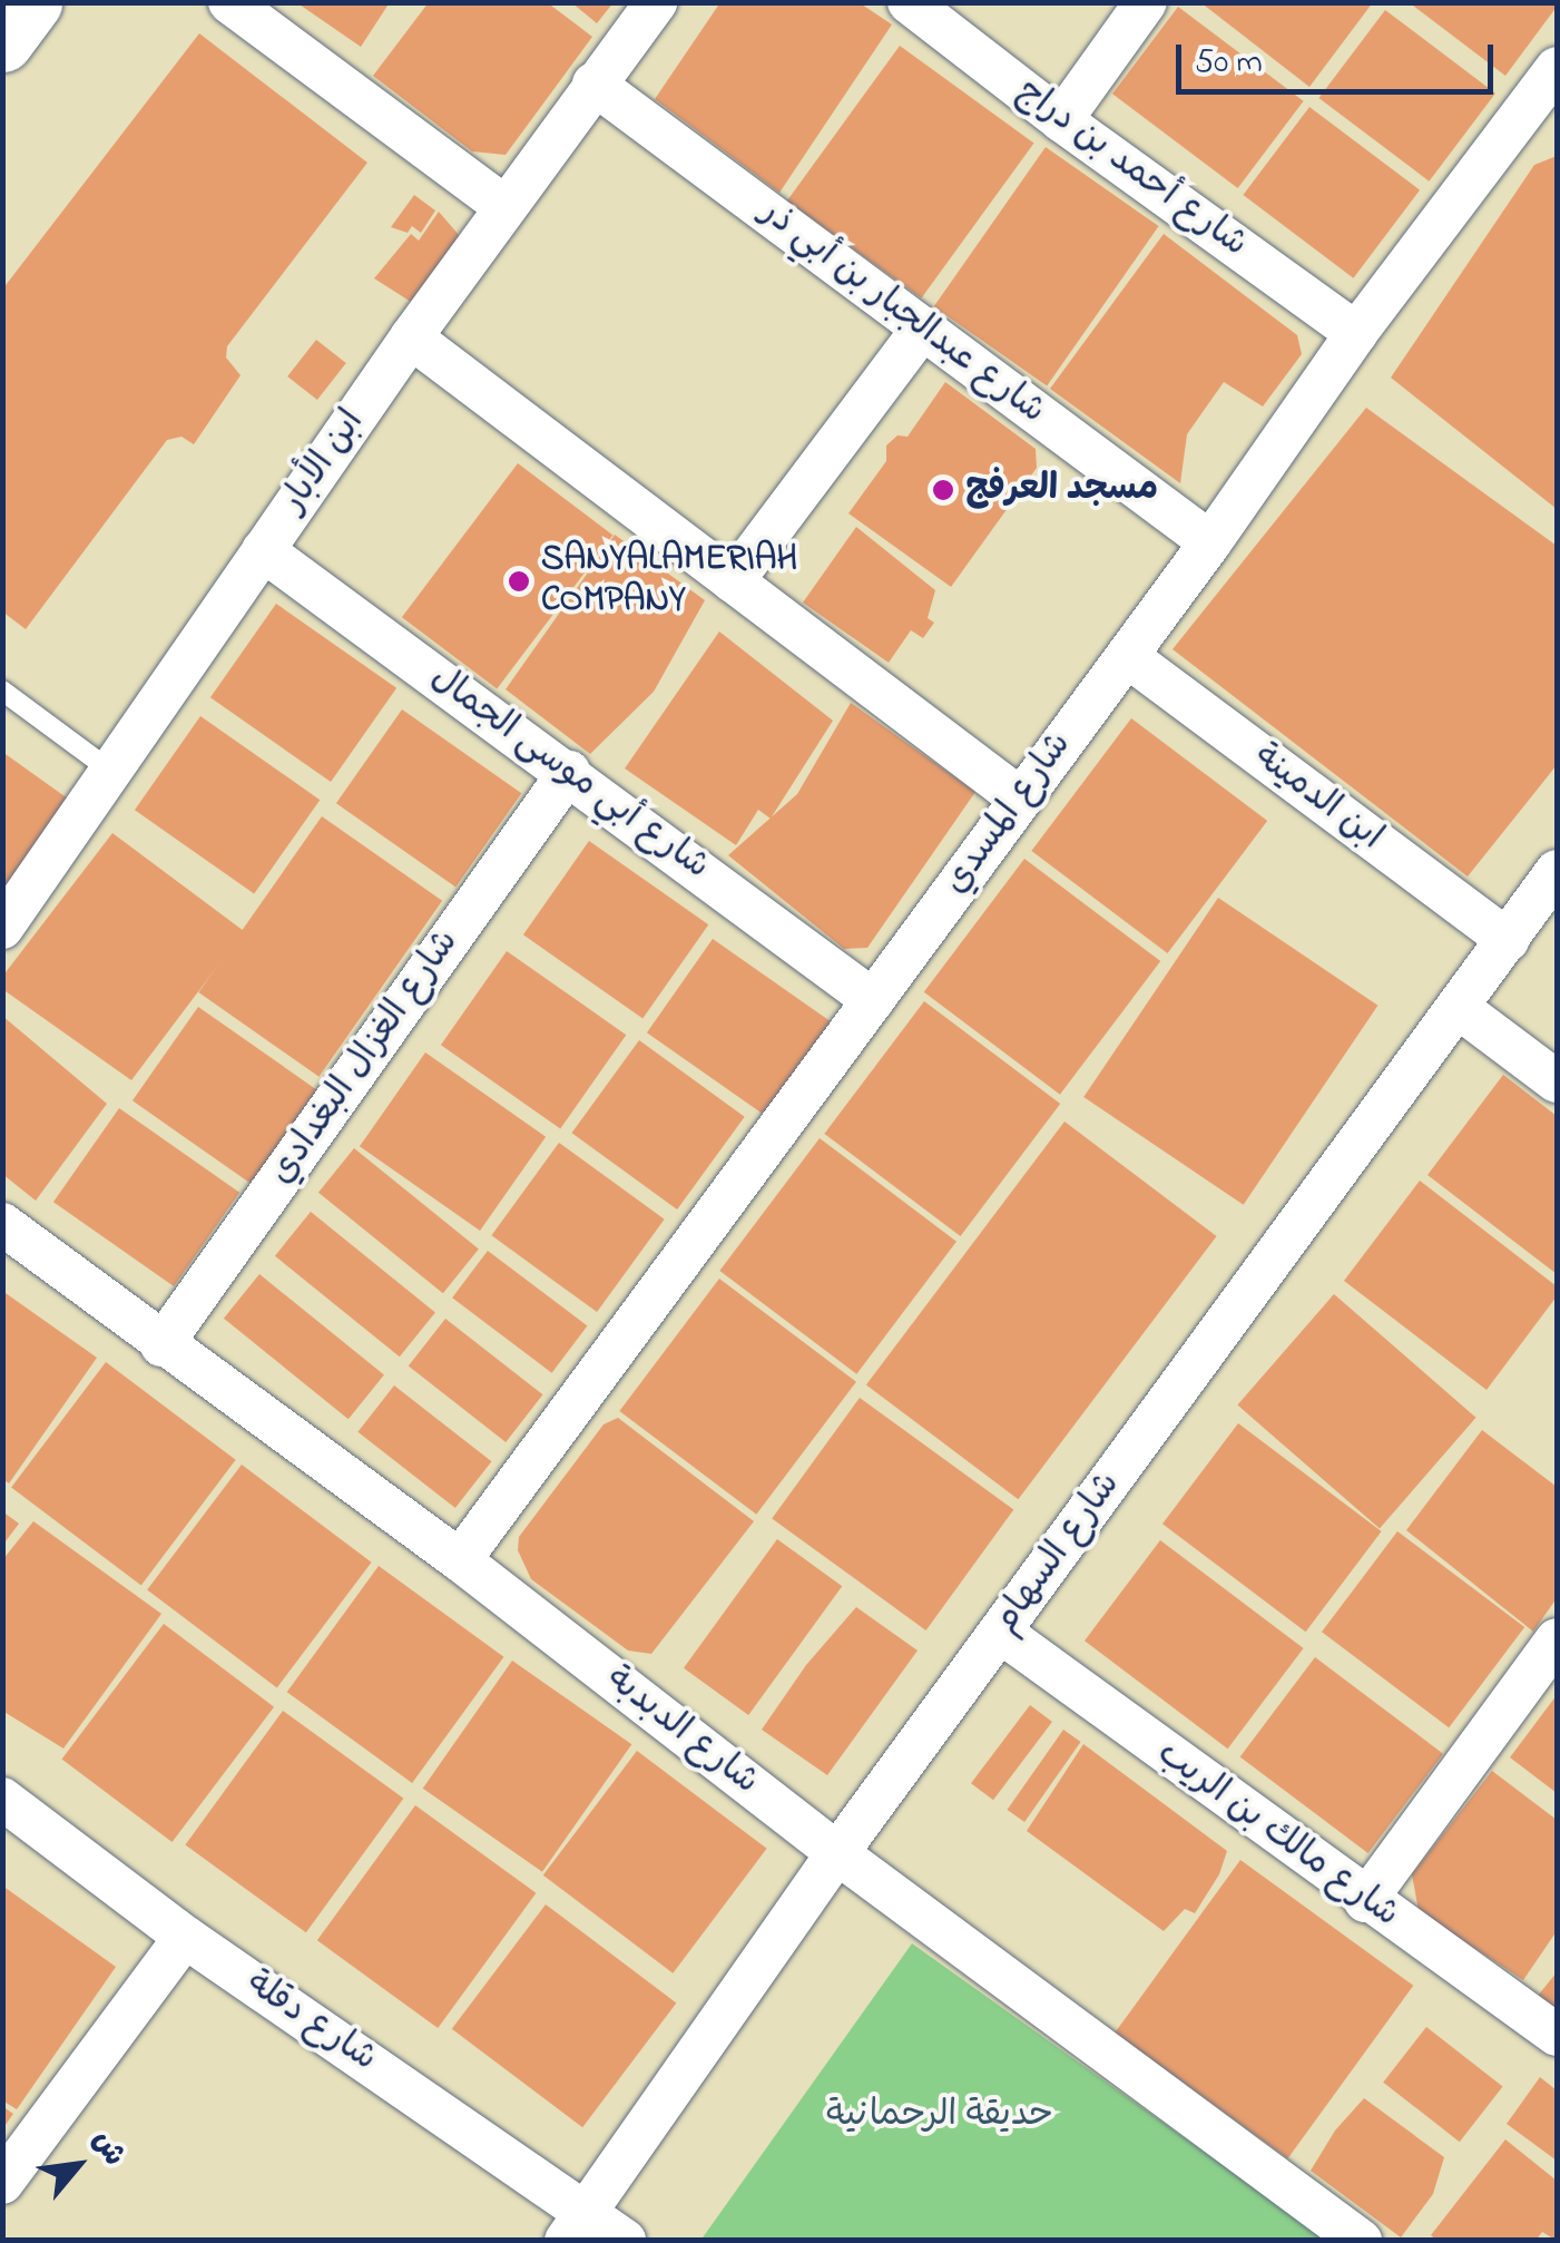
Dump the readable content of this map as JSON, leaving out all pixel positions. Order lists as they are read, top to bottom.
{
  "streets": {
    "street": [
      "شارع أحمد بن دراج",
      "شارع عبدالجبار بن أبي ذر",
      "ابن الأبار",
      "شارع أبي موسى الجمال",
      "ابن الدمينة",
      "شارع المسدي",
      "شارع الغزال البغدادي",
      "شارع السهام",
      "شارع الدبدبة",
      "شارع مالك بن الريب",
      "شارع دقلة"
    ]
  },
  "crossings": [
    ["شارع أحمد بن دراج", "شارع المسدي"],
    ["شارع عبدالجبار بن أبي ذر", "ابن الأبار"],
    ["شارع عبدالجبار بن أبي ذر", "شارع المسدي"],
    ["ابن الأبار", "شارع أبي موسى الجمال"],
    ["شارع أبي موسى الجمال", "شارع المسدي"],
    ["شارع أبي موسى الجمال", "شارع الغزال البغدادي"],
    ["ابن الدمينة", "شارع المسدي"],
    ["ابن الدمينة", "شارع السهام"],
    ["شارع المسدي", "شارع الدبدبة"],
    ["شارع الغزال البغدادي", "شارع الدبدبة"],
    ["شارع السهام", "شارع الدبدبة"],
    ["شارع السهام", "شارع مالك بن الريب"],
    ["شارع السهام", "شارع دقلة"]
  ],
  "parks": ["حديقة الرحمانية"],
  "places": ["مسجد العرفج", "SANYALAMERIAH COMPANY"],
  "scale_bar": "50 m",
  "north": "top right"
}
